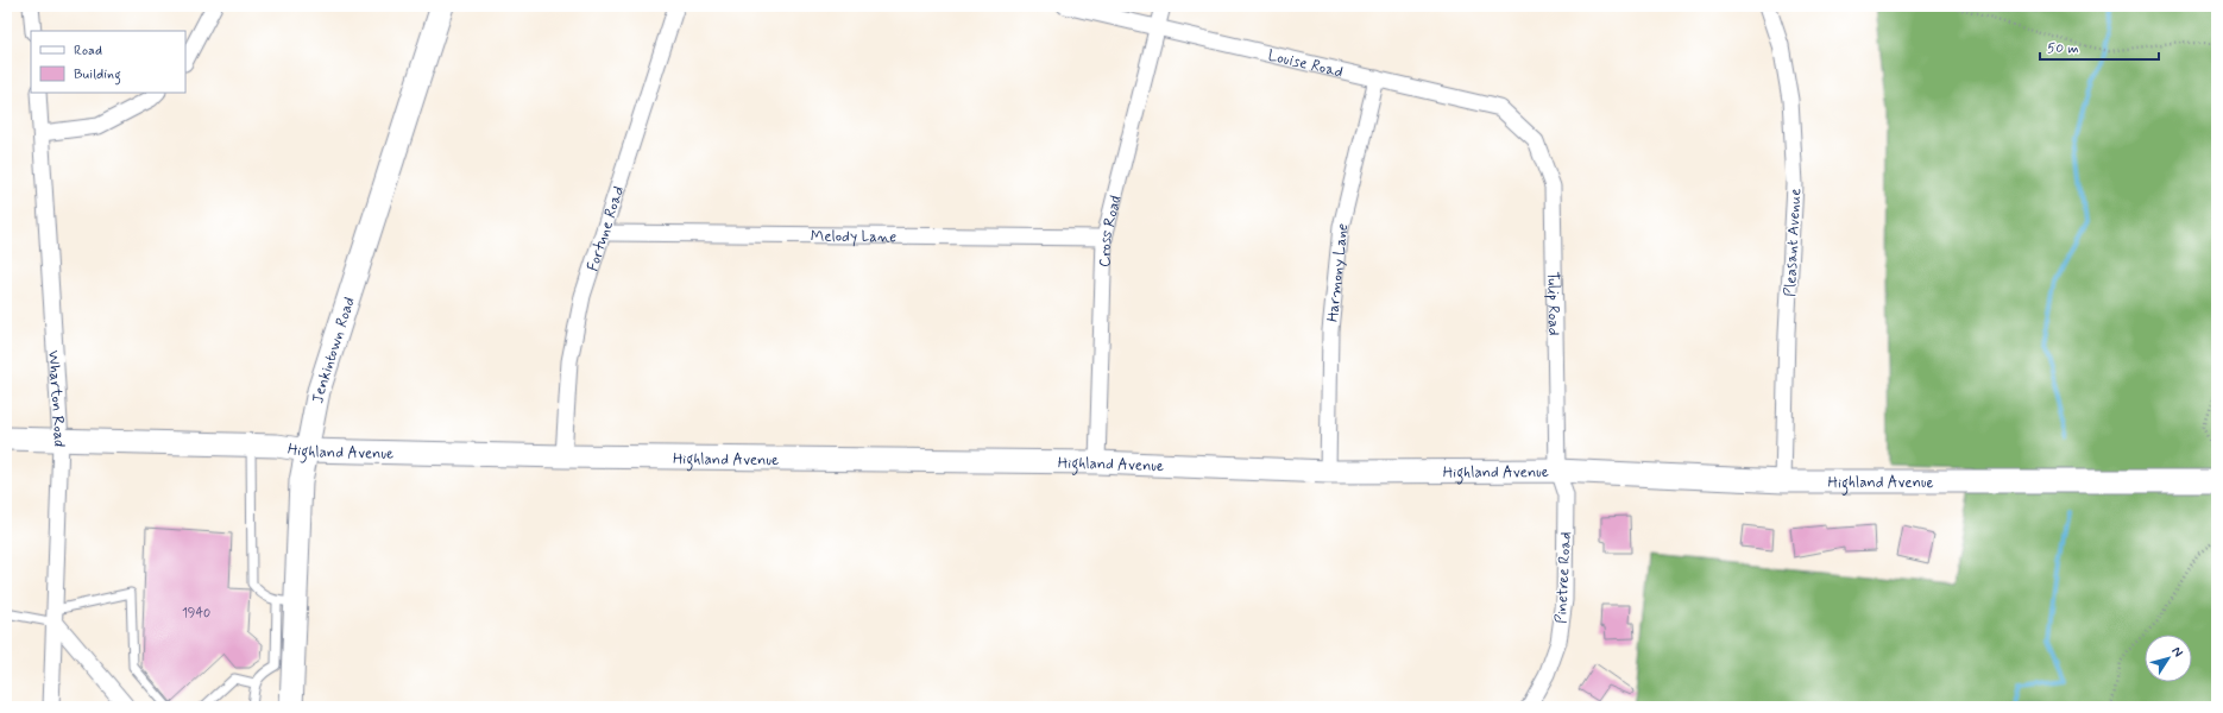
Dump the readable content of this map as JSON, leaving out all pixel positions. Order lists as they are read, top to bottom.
{
  "streets": {
    "street": [
      "Louise Road",
      "Fortune Road",
      "Cross Road",
      "Melody Lane",
      "Pleasant Avenue",
      "Harmony Lane",
      "Tulip Road",
      "Jenkintown Road",
      "Wharton Road",
      "Highland Avenue",
      "Pinetree Road"
    ]
  },
  "crossings": [
    ["Louise Road", "Cross Road"],
    ["Louise Road", "Harmony Lane"],
    ["Louise Road", "Tulip Road"],
    ["Fortune Road", "Melody Lane"],
    ["Fortune Road", "Highland Avenue"],
    ["Cross Road", "Melody Lane"],
    ["Cross Road", "Highland Avenue"],
    ["Pleasant Avenue", "Highland Avenue"],
    ["Harmony Lane", "Highland Avenue"],
    ["Tulip Road", "Highland Avenue"],
    ["Tulip Road", "Pinetree Road"],
    ["Jenkintown Road", "Highland Avenue"],
    ["Wharton Road", "Highland Avenue"],
    ["Highland Avenue", "Pinetree Road"]
  ],
  "house_numbers": ["1940"],
  "legend": ["Road", "Building"],
  "scale_bar": "50 m",
  "north": "top right"
}
